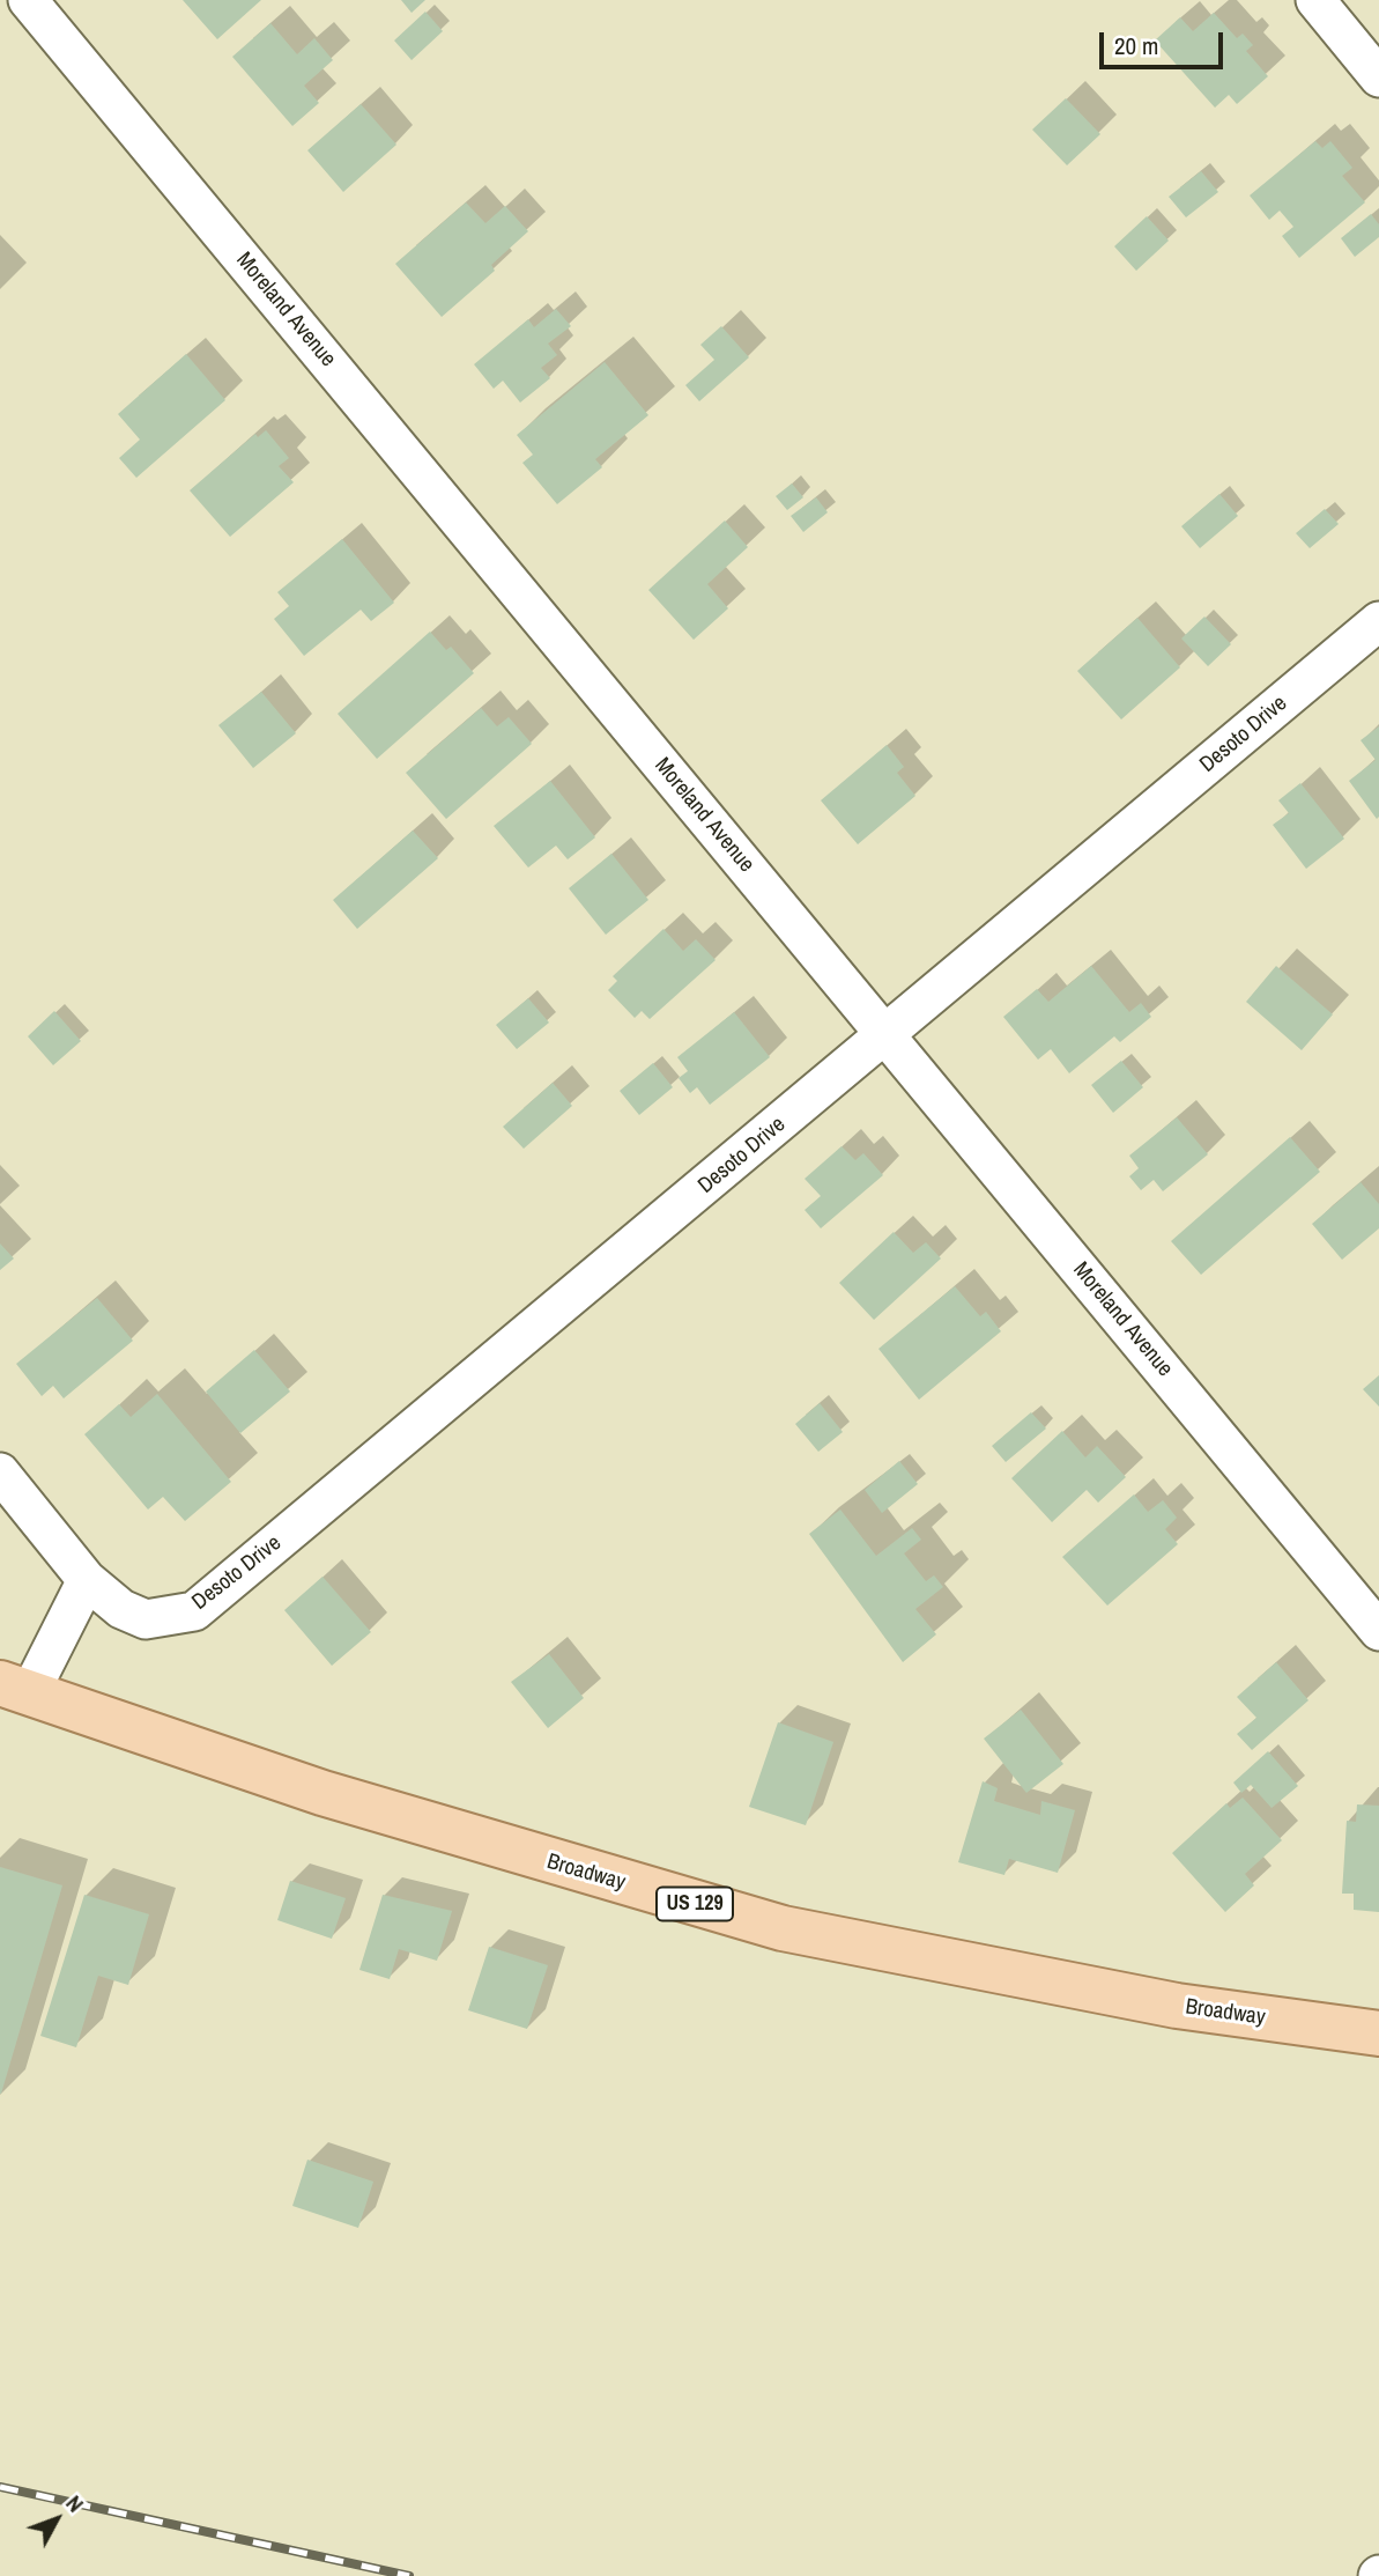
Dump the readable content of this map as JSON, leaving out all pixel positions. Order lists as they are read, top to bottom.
{
  "streets": {
    "main road": ["Broadway", "US 129"],
    "street": ["Moreland Avenue", "Desoto Drive"]
  },
  "crossings": [
    ["Moreland Avenue", "Desoto Drive"]
  ],
  "scale_bar": "20 m",
  "north": "top right"
}
